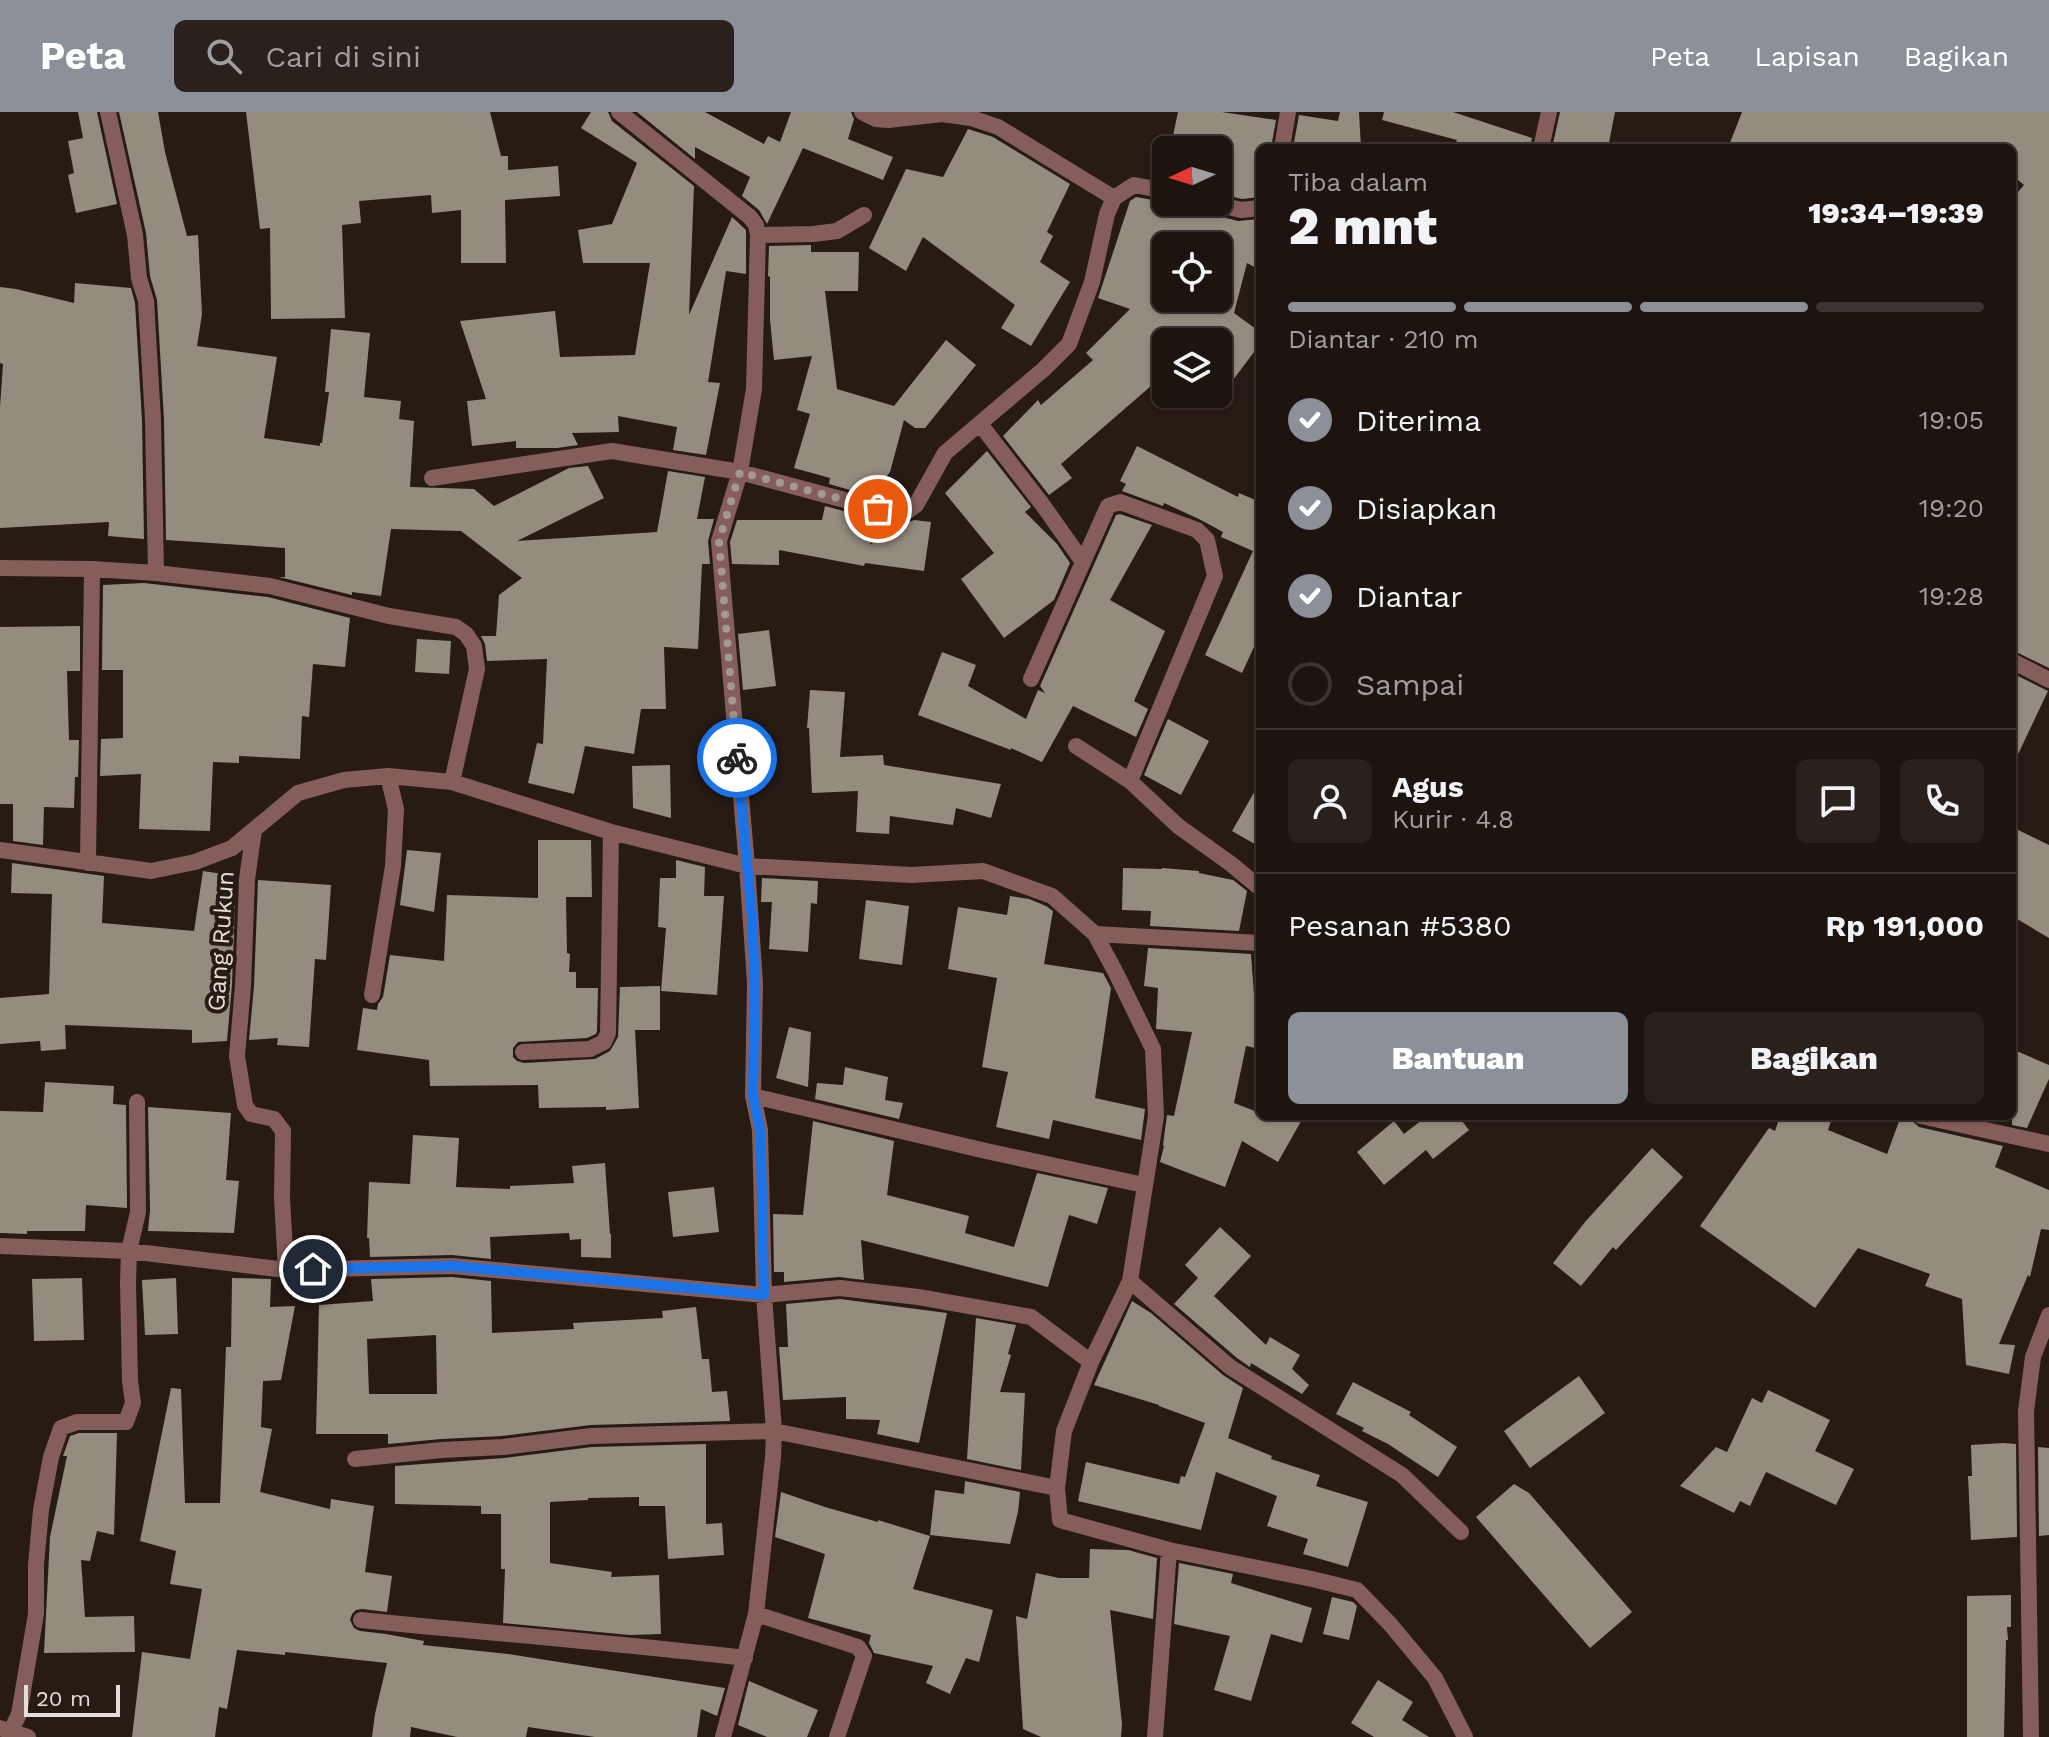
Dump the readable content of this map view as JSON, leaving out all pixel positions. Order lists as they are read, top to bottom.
{
  "streets": {
    "street": ["Gang Rukun"]
  },
  "scale_bar": "20 m",
  "north": "left",
  "page": {
    "header": "Peta",
    "search": "Cari di sini",
    "nav": ["Peta", "Lapisan", "Bagikan"],
    "heading": ["2 mnt", "Tiba dalam", "19:34–19:39"],
    "panel": [
      "Agus",
      "Kurir · 4.8",
      "Pesanan #5380",
      "Rp 191,000"
    ],
    "bar": "Diantar · 210 m",
    "list": [
      ["Diterima", "19:05"],
      ["Disiapkan", "19:20"],
      ["Diantar", "19:28"],
      "Sampai"
    ],
    "buttons": ["Bantuan", "Bagikan"],
    "scale": "20 m"
  }
}
